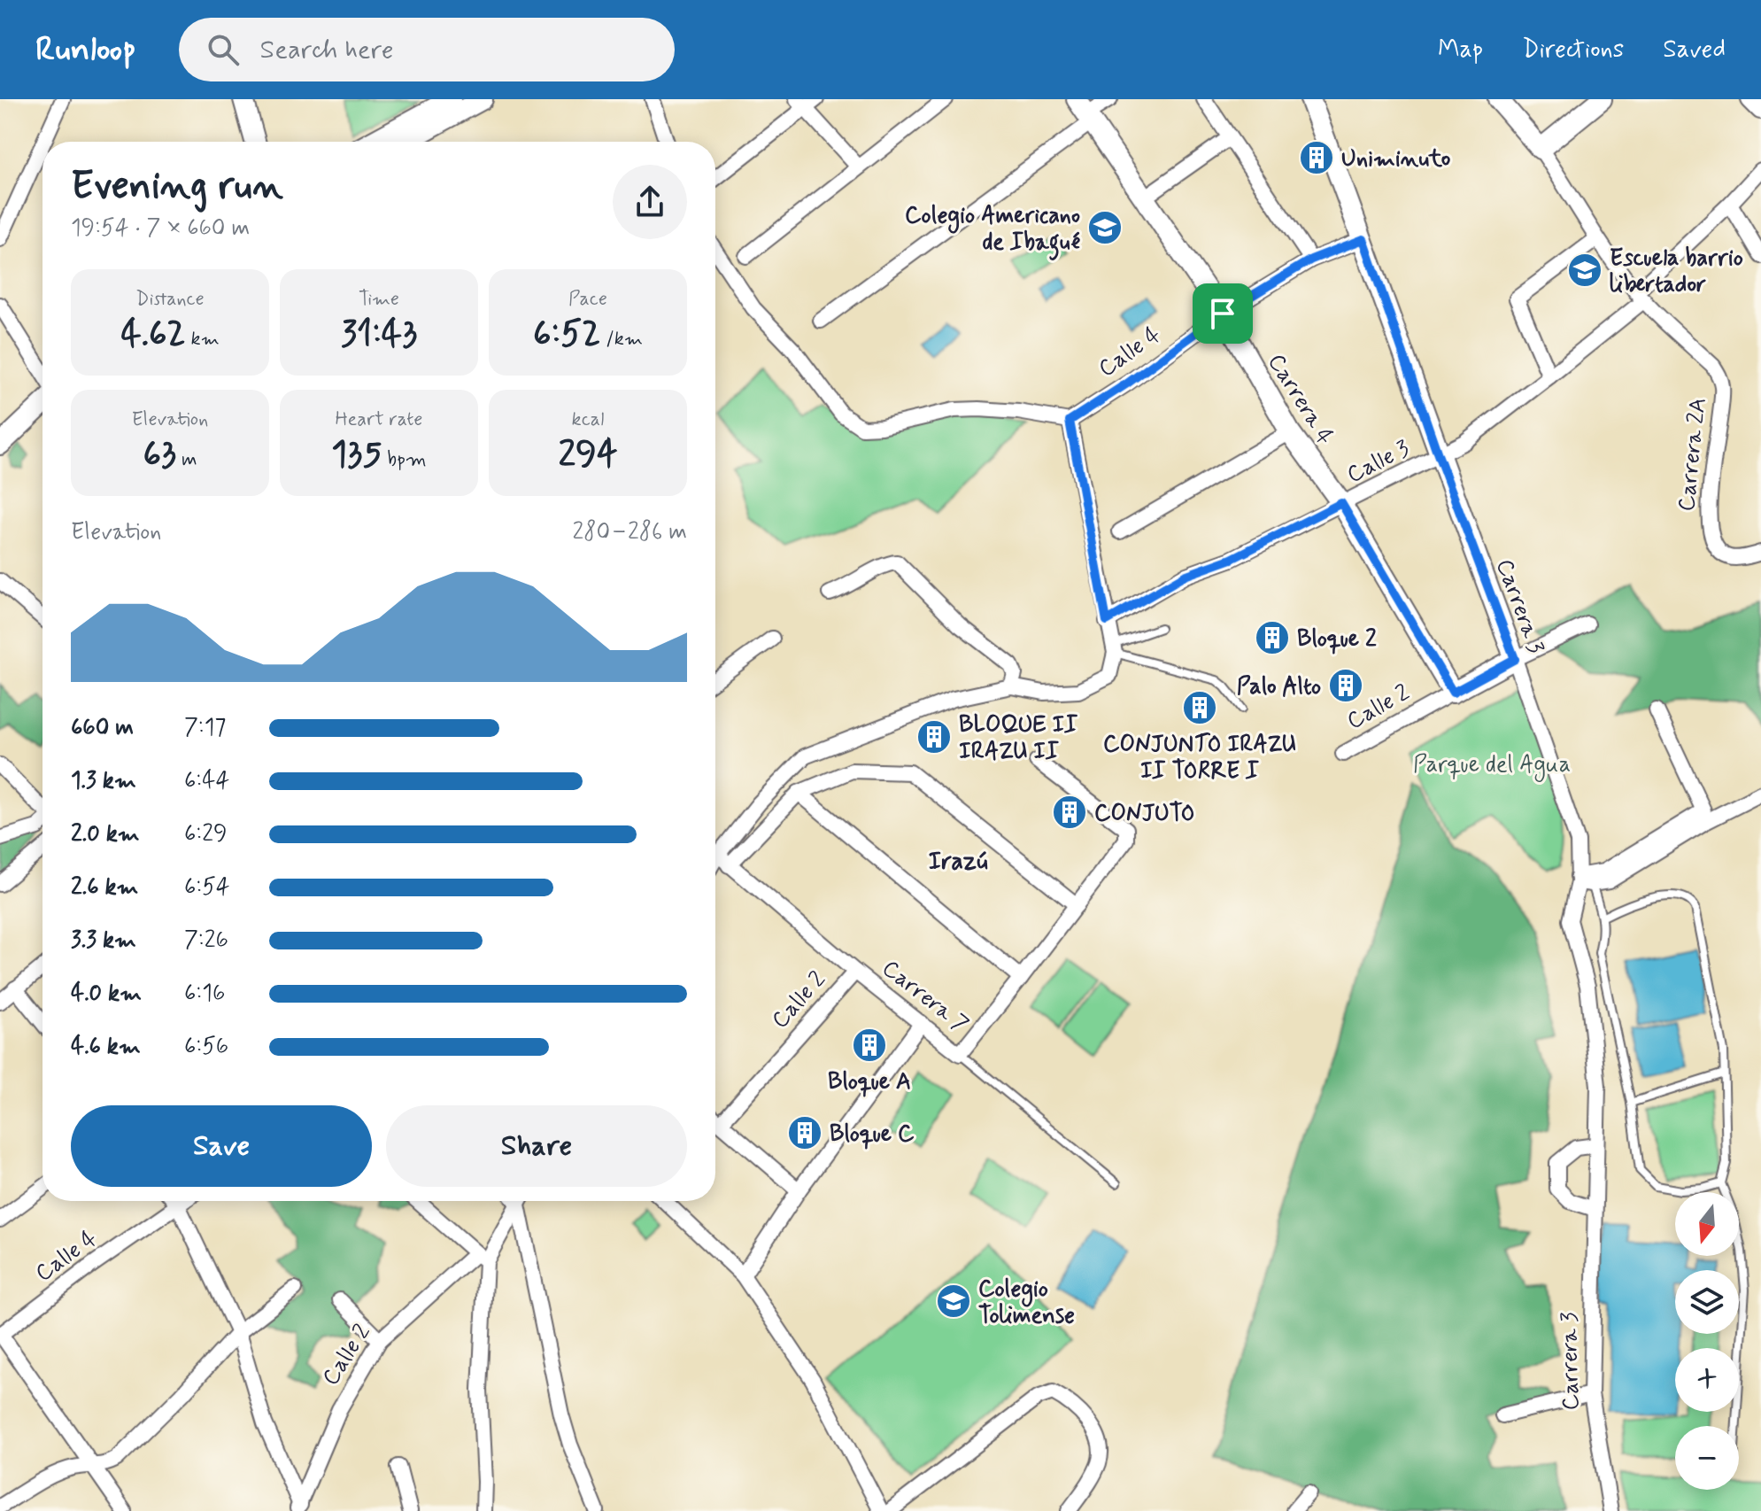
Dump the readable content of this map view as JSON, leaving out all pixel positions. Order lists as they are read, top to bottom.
{
  "streets": {
    "street": [
      "Calle 4",
      "Carrera 4",
      "Carrera 2A",
      "Calle 3",
      "Carrera 3",
      "Calle 2",
      "Carrera 7"
    ]
  },
  "crossings": [
    ["Calle 4", "Carrera 4"],
    ["Calle 4", "Carrera 3"],
    ["Carrera 4", "Calle 3"],
    ["Carrera 4", "Calle 2"],
    ["Carrera 2A", "Calle 3"],
    ["Calle 3", "Carrera 3"],
    ["Carrera 3", "Calle 2"],
    ["Calle 2", "Carrera 7"]
  ],
  "districts": ["Irazú"],
  "parks": ["Parque del Agua"],
  "places": {
    "building": [
      "Uniminuto",
      "Bloque 2",
      "Palo Alto",
      "CONJUNTO IRAZU II TORRE I",
      "BLOQUE II IRAZU II",
      "CONJUTO",
      "Bloque A",
      "Bloque C"
    ],
    "school or university": ["Colegio Americano de Ibagué", "Escuela barrio libertador", "Colegio Tolimense"]
  },
  "north": "bottom",
  "page": {
    "header": "Runloop",
    "search": "Search here",
    "nav": ["Map", "Directions", "Saved"],
    "heading": ["Evening run", "19:54 · 7 × 660 m"],
    "stats": [
      ["Distance", "4.62 km"],
      ["Time", "31:43"],
      ["Pace", "6:52 /km"],
      ["Elevation", "63 m"],
      ["Heart rate", "135 bpm"],
      ["kcal", "294"]
    ],
    "chart": ["Elevation", "280–286 m"],
    "list": [
      {
        "name": "660 m",
        "note": "7:17"
      },
      {
        "name": "1.3 km",
        "note": "6:44"
      },
      {
        "name": "2.0 km",
        "note": "6:29"
      },
      {
        "name": "2.6 km",
        "note": "6:54"
      },
      {
        "name": "3.3 km",
        "note": "7:26"
      },
      {
        "name": "4.0 km",
        "note": "6:16"
      },
      {
        "name": "4.6 km",
        "note": "6:56"
      }
    ],
    "buttons": ["Save", "Share"],
    "map_buttons": ["+", "−"]
  }
}
